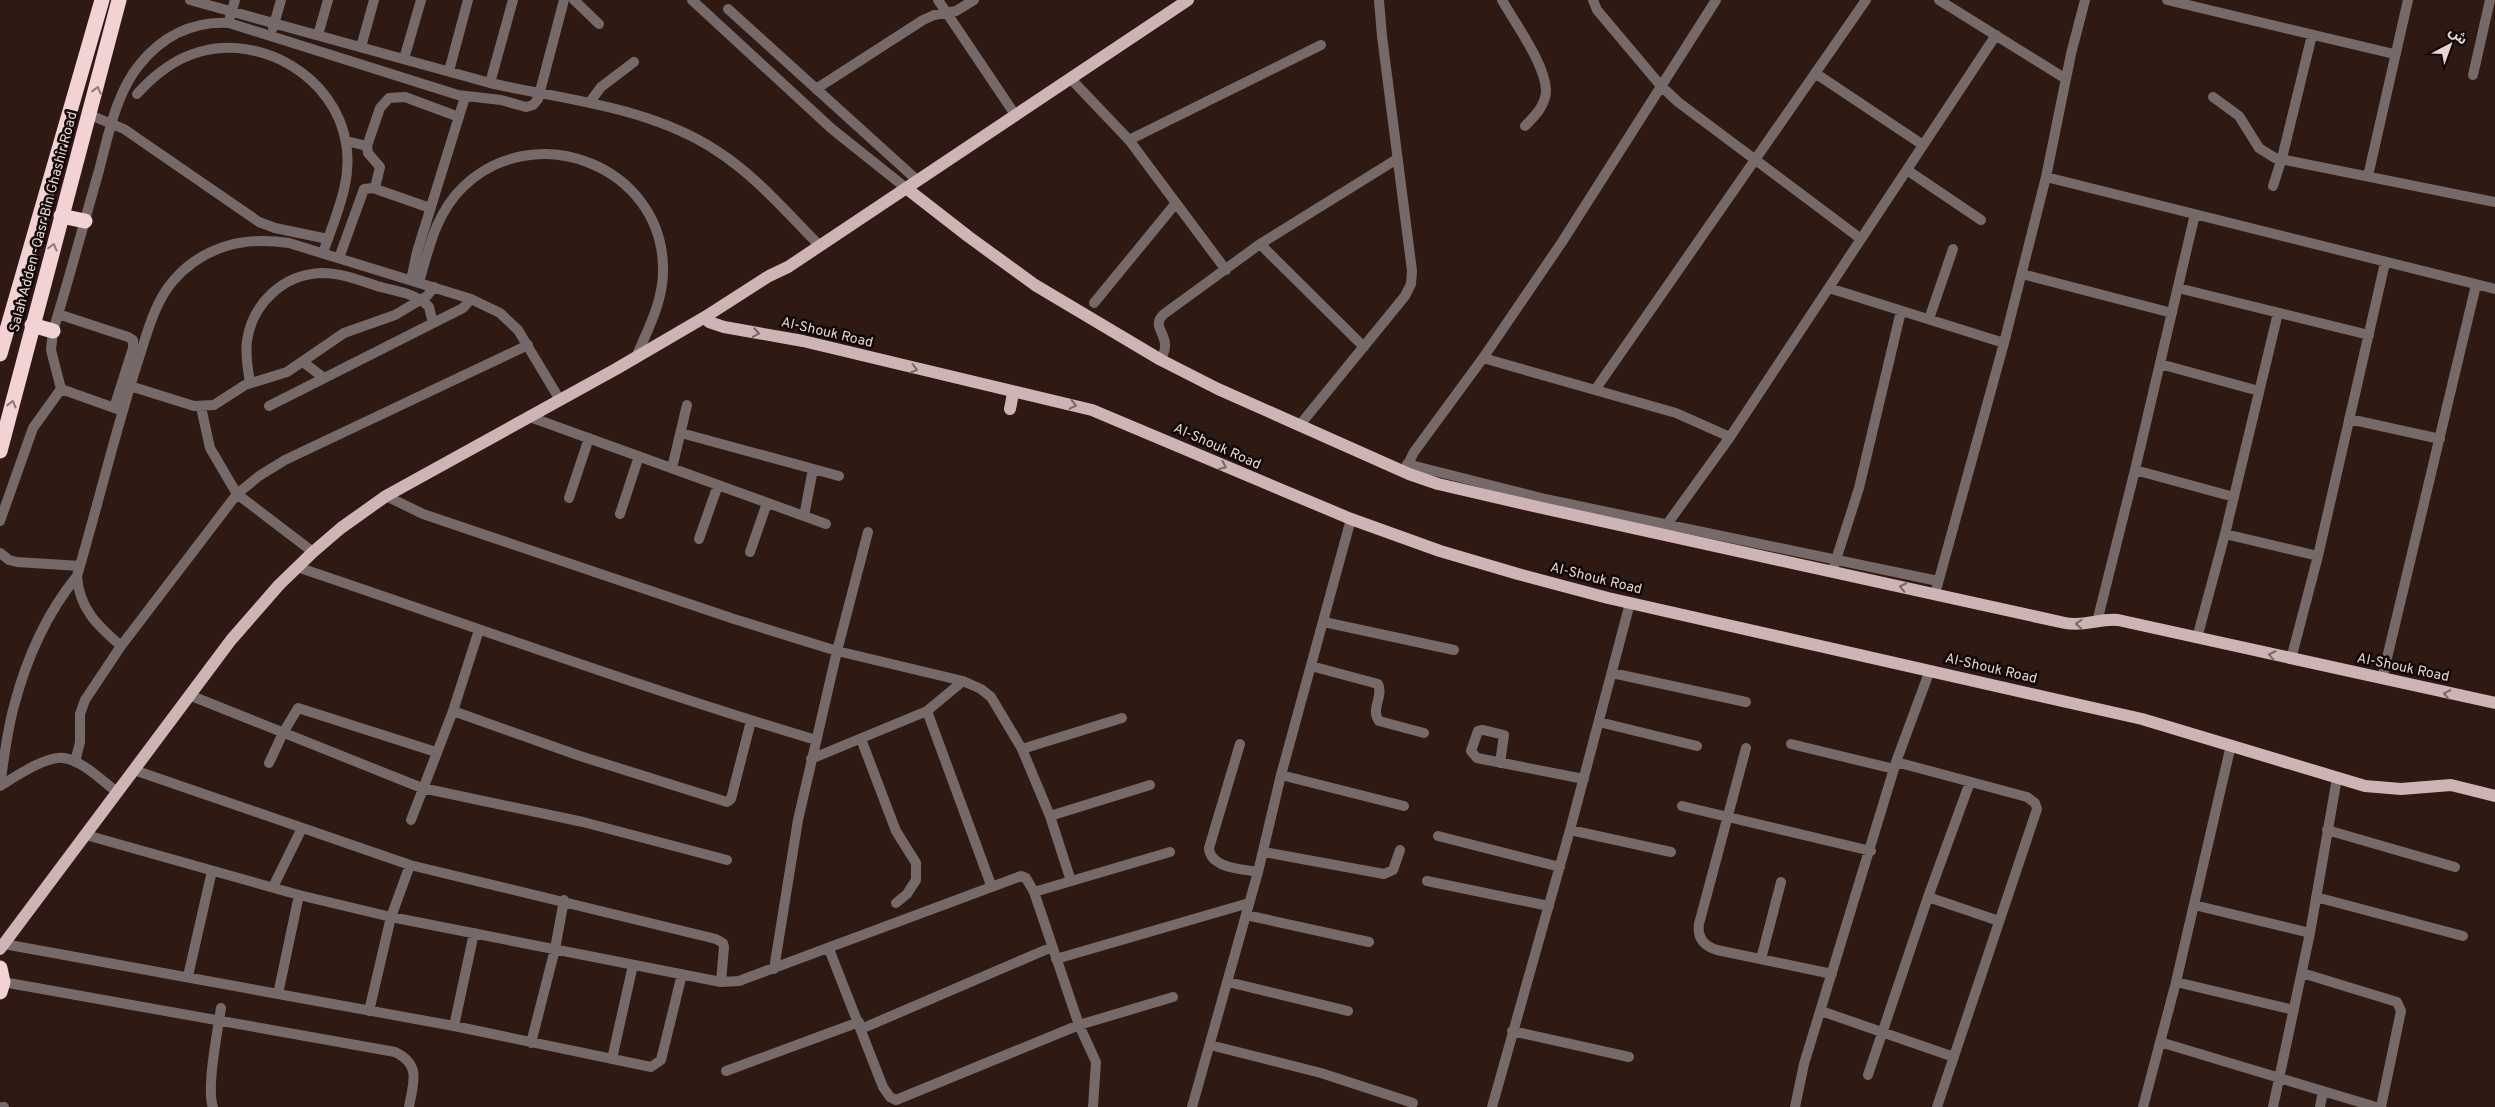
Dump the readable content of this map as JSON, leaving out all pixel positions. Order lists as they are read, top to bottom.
{
  "streets": {
    "highway": ["Salah Adden -Qasr Bin Ghashir Road"],
    "main road": ["Al-Shouk Road"]
  },
  "north": "top right"
}
